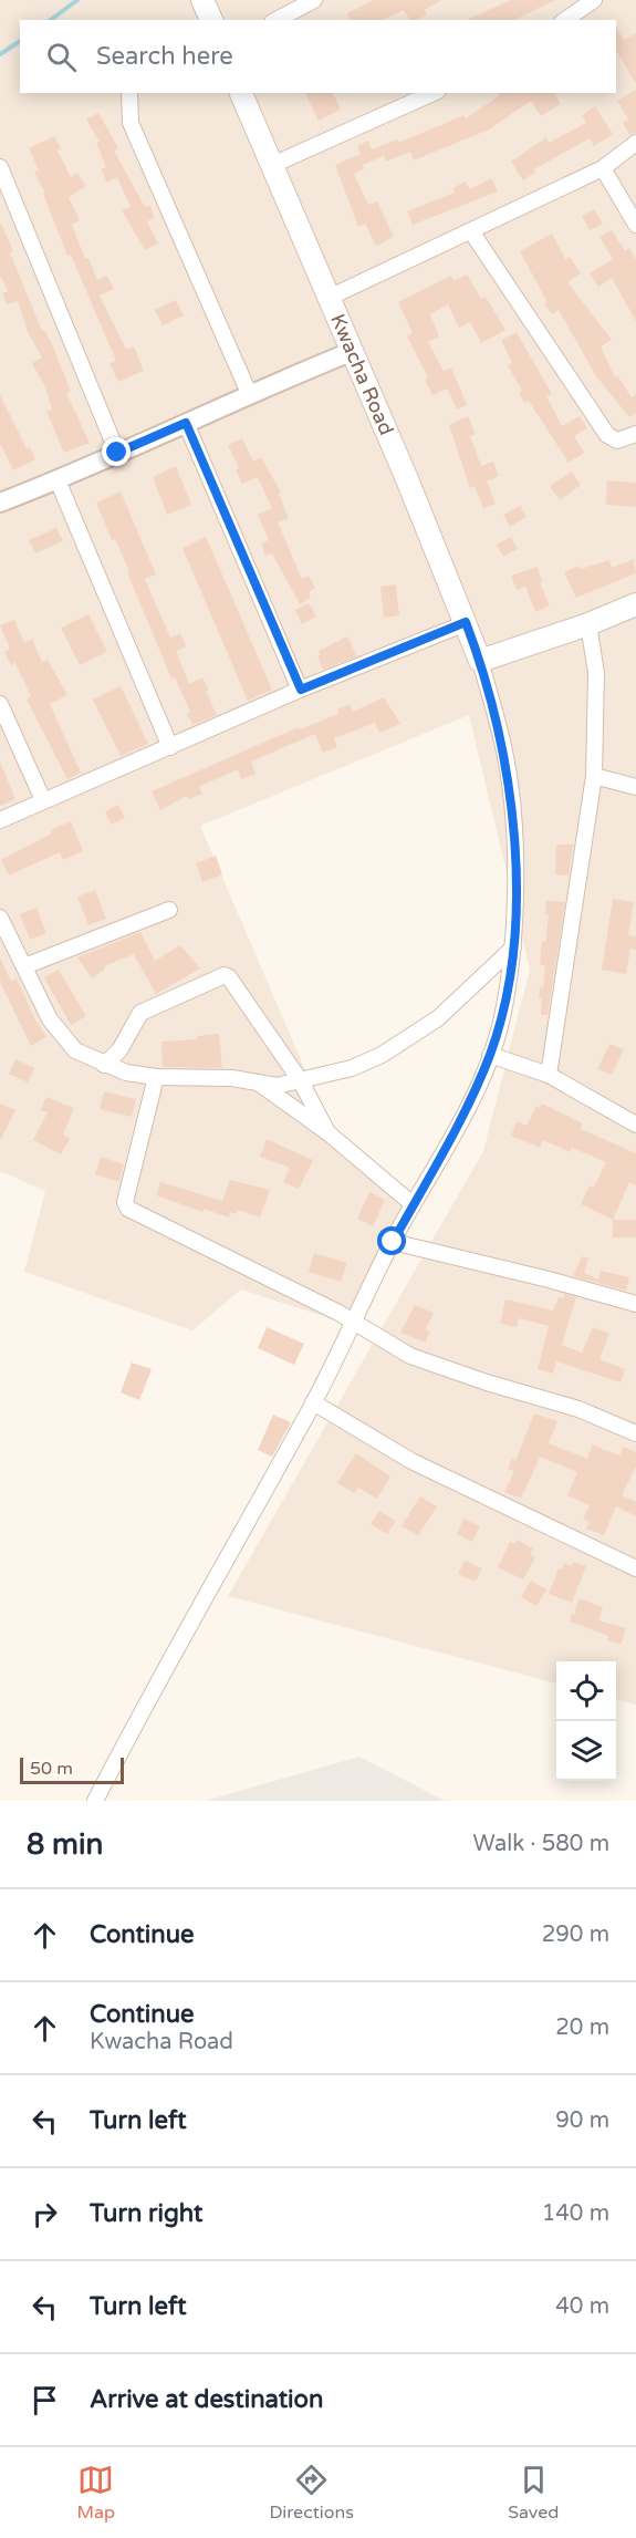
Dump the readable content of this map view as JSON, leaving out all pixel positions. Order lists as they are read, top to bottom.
{
  "streets": {
    "main road": ["Kwacha Road"]
  },
  "scale_bar": "50 m",
  "page": {
    "search": "Search here",
    "scale": "50 m",
    "heading": ["8 min", "Walk · 580 m"],
    "list": [
      ["Continue", "290 m"],
      ["Continue", "Kwacha Road", "20 m"],
      ["Turn left", "90 m"],
      ["Turn right", "140 m"],
      ["Turn left", "40 m"],
      "Arrive at destination"
    ],
    "nav": ["Map", "Directions", "Saved"]
  }
}
